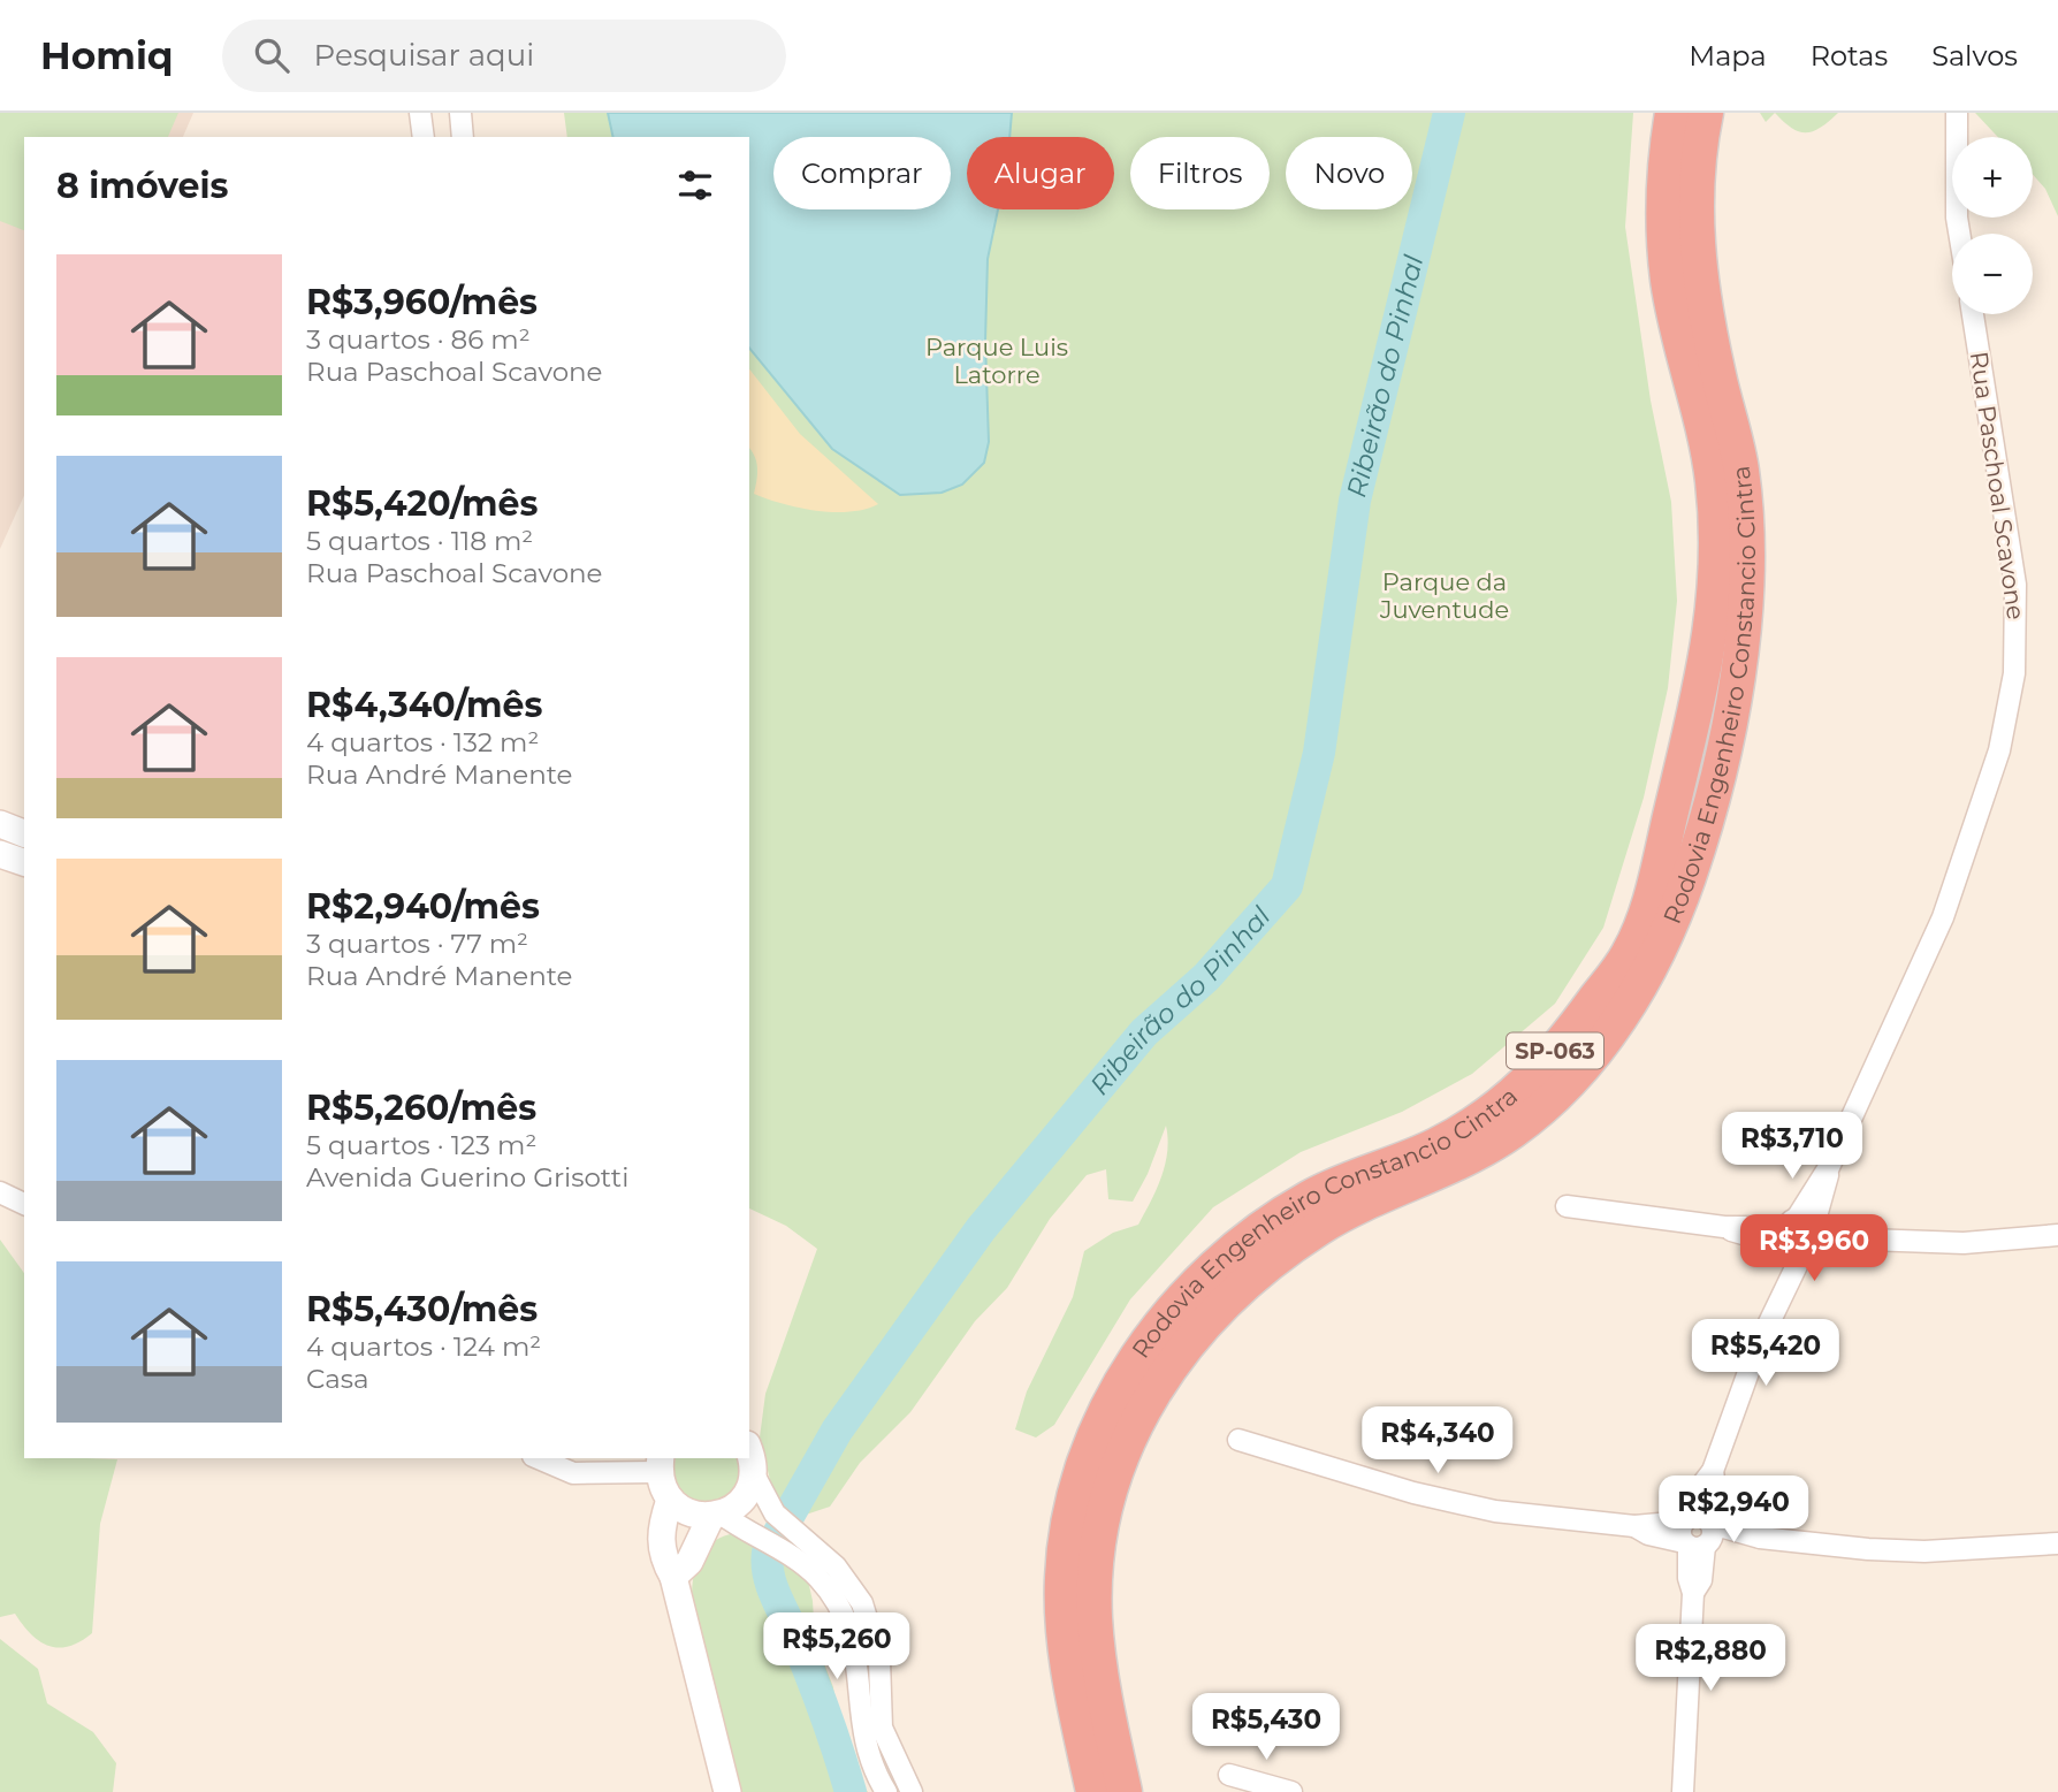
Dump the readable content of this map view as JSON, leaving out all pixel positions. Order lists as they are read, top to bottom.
{
  "streets": {
    "highway": ["Rodovia Engenheiro Constancio Cintra", "SP-063"],
    "street": ["Rua Paschoal Scavone"]
  },
  "water": ["Ribeirão do Pinhal"],
  "parks": ["Parque Luis Latorre", "Parque da Juventude"],
  "page": {
    "header": "Homiq",
    "search": "Pesquisar aqui",
    "nav": ["Mapa", "Rotas", "Salvos"],
    "map_buttons": ["+", "−"],
    "chip": [
      "Comprar",
      "Alugar",
      "Filtros",
      "Novo"
    ],
    "heading": "8 imóveis",
    "list": [
      {
        "name": "R$3,960/mês",
        "note": "3 quartos · 86 m² · Rua Paschoal Scavone"
      },
      {
        "name": "R$5,420/mês",
        "note": "5 quartos · 118 m² · Rua Paschoal Scavone"
      },
      {
        "name": "R$4,340/mês",
        "note": "4 quartos · 132 m² · Rua André Manente"
      },
      {
        "name": "R$2,940/mês",
        "note": "3 quartos · 77 m² · Rua André Manente"
      },
      {
        "name": "R$5,260/mês",
        "note": "5 quartos · 123 m² · Avenida Guerino Grisotti"
      },
      {
        "name": "R$5,430/mês",
        "note": "4 quartos · 124 m² · Casa"
      }
    ],
    "price": [
      "R$3,710",
      "R$3,960",
      "R$5,420",
      "R$4,340",
      "R$2,940",
      "R$5,260",
      "R$2,880",
      "R$5,430"
    ]
  }
}
